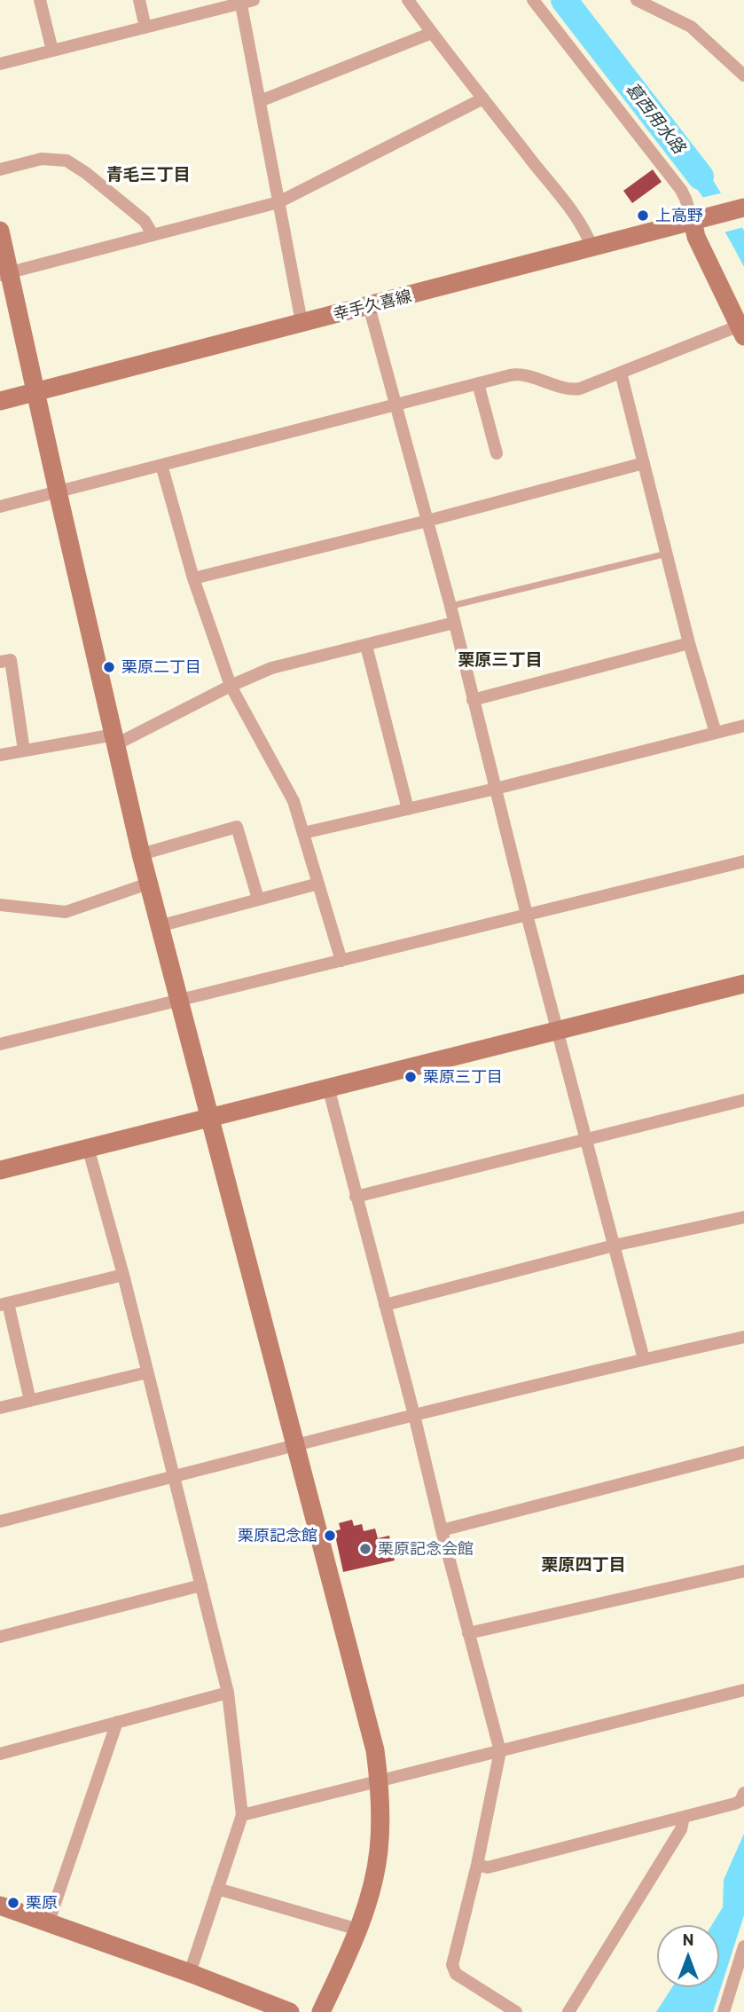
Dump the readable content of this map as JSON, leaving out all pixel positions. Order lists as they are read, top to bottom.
{
  "streets": {
    "street": ["幸手久喜線"]
  },
  "districts": ["青毛三丁目", "栗原三丁目", "栗原四丁目"],
  "water": ["葛西用水路"],
  "places": [
    "上高野",
    "栗原二丁目",
    "栗原三丁目",
    "栗原記念館",
    "栗原記念会館",
    "栗原"
  ],
  "north": "top"
}
